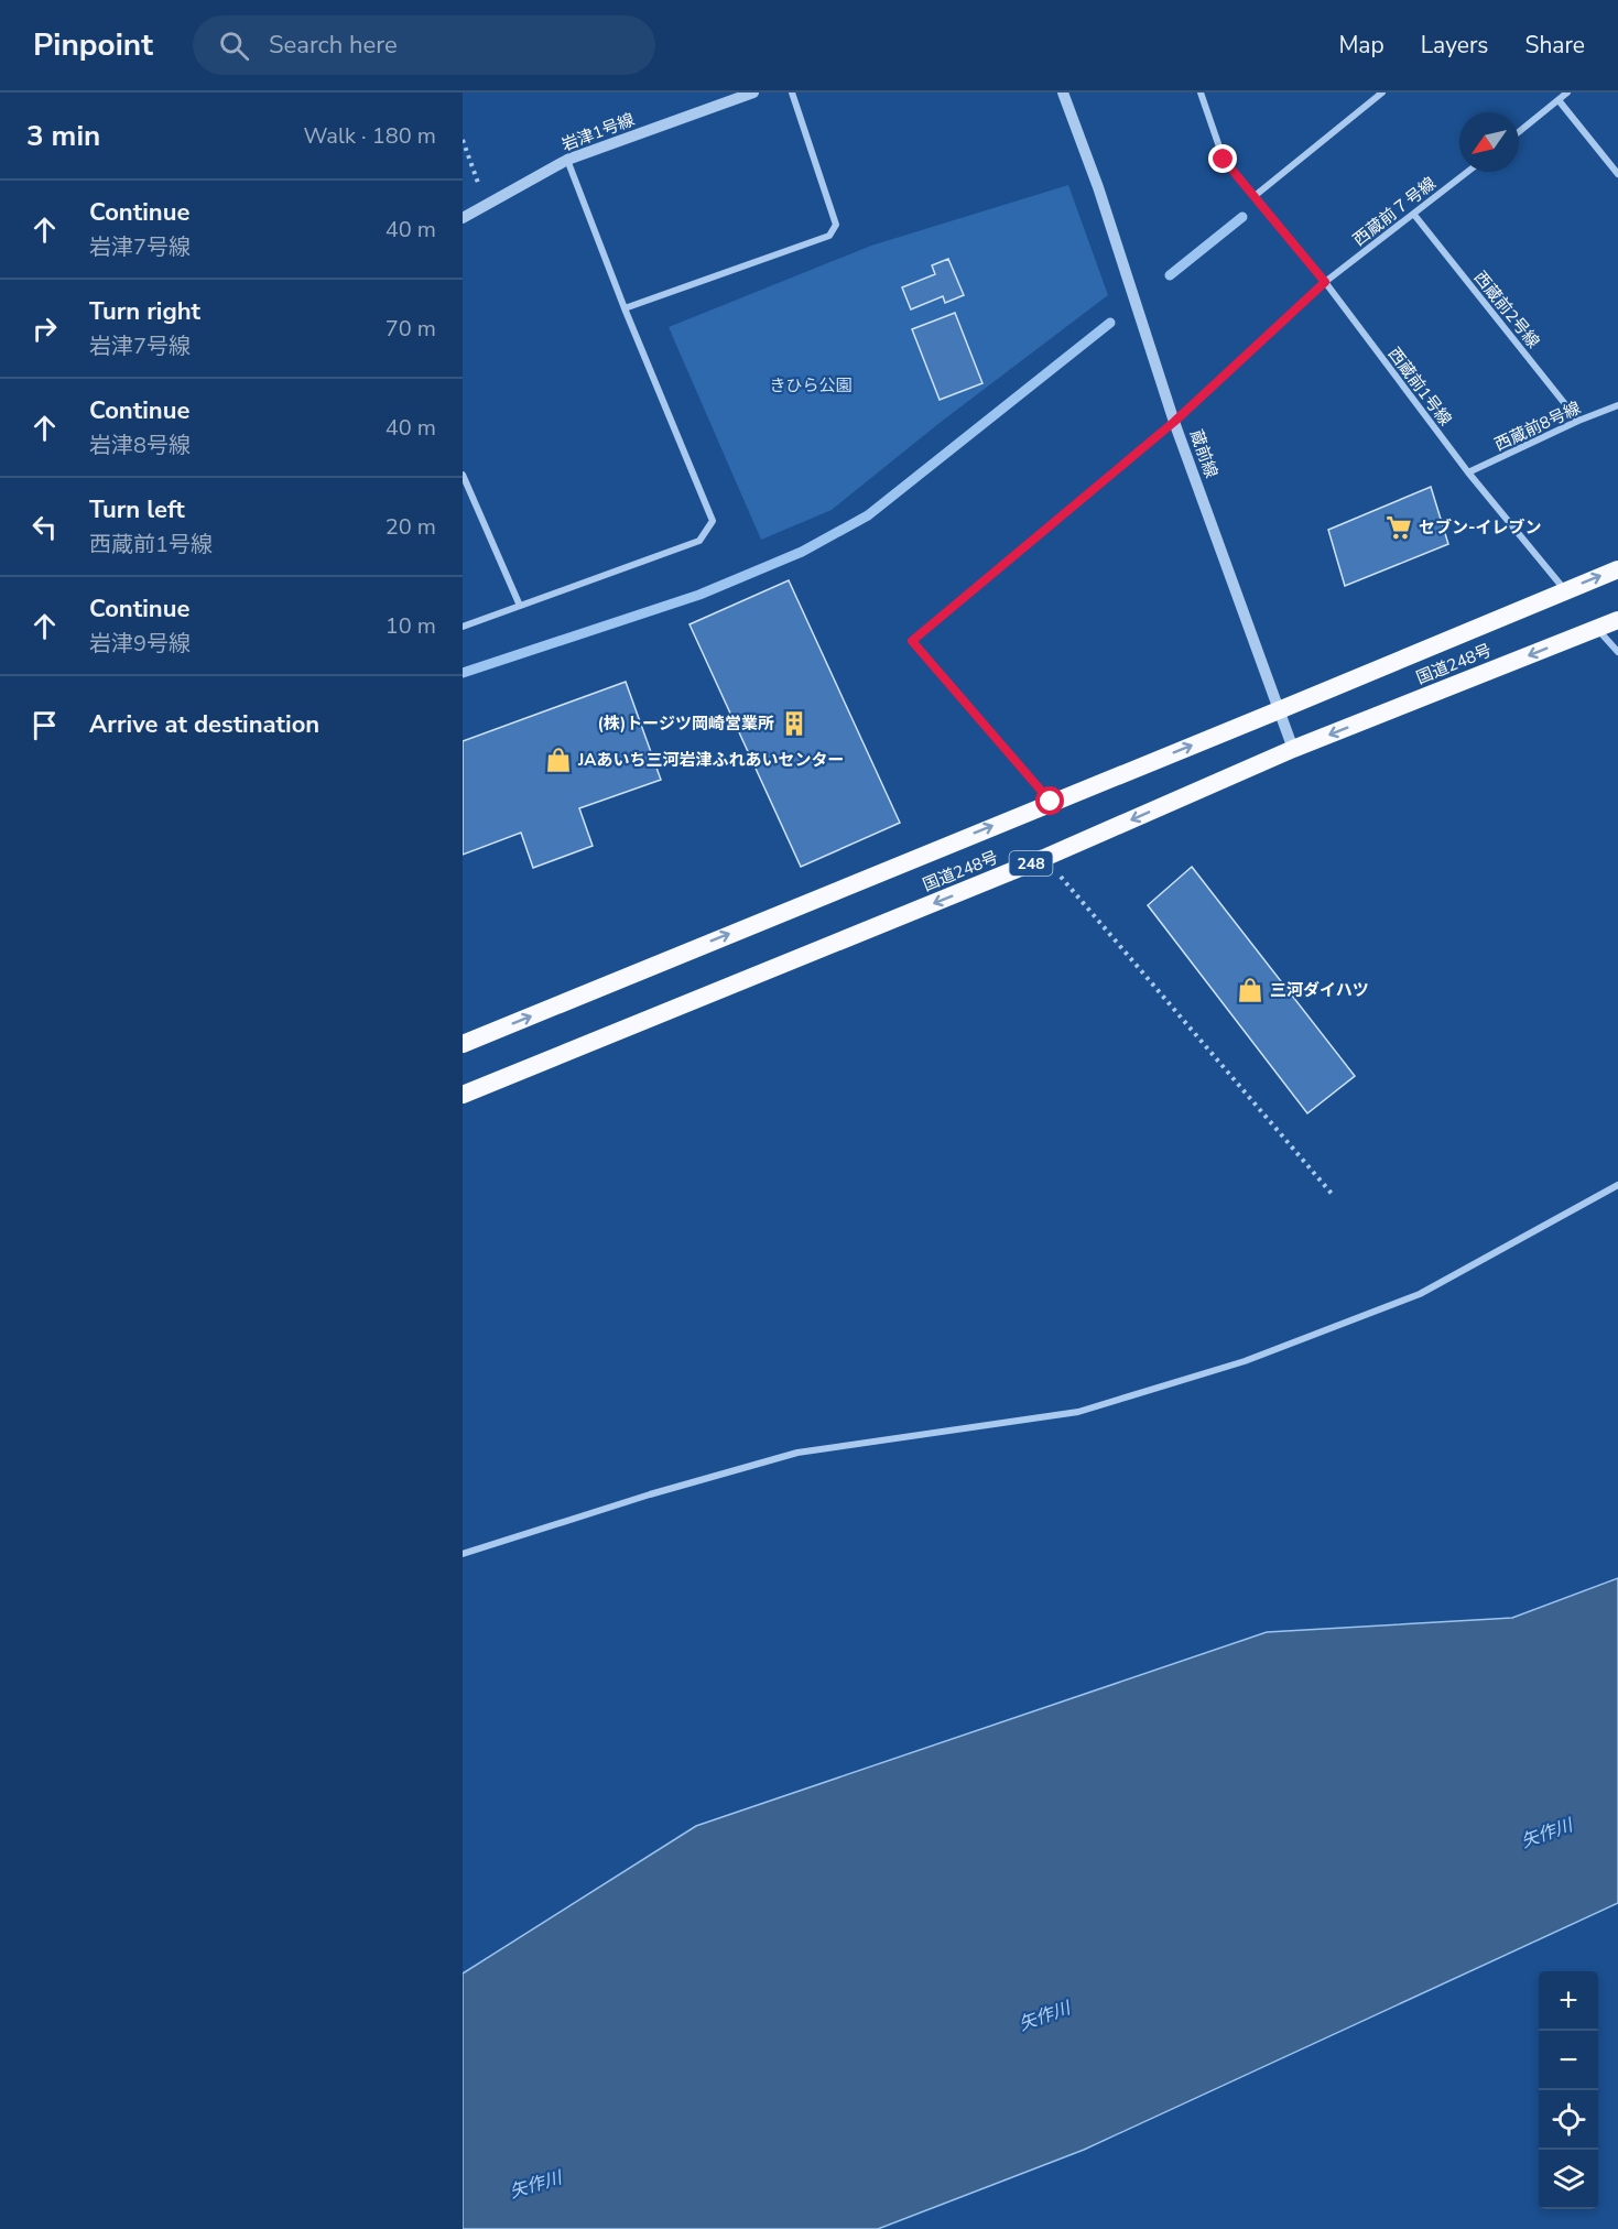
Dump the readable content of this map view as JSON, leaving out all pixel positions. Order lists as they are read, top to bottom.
{
  "streets": {
    "highway": ["国道248号", "248"],
    "street": [
      "岩津1号線",
      "西蔵前７号線",
      "西蔵前2号線",
      "西蔵前1号線",
      "西蔵前8号線",
      "蔵前線"
    ]
  },
  "crossings": [
    ["西蔵前７号線", "西蔵前2号線"],
    ["西蔵前７号線", "西蔵前1号線"],
    ["西蔵前７号線", "蔵前線"],
    ["西蔵前７号線", "国道248号"],
    ["西蔵前2号線", "西蔵前8号線"],
    ["西蔵前1号線", "西蔵前8号線"],
    ["西蔵前1号線", "国道248号"],
    ["蔵前線", "国道248号"]
  ],
  "water": ["矢作川"],
  "parks": ["きひら公園"],
  "places": {
    "supermarket": ["セブン-イレブン"],
    "building": ["(株)トージツ岡崎営業所"],
    "shop": ["JAあいち三河岩津ふれあいセンター", "三河ダイハツ"]
  },
  "north": "bottom left",
  "page": {
    "header": "Pinpoint",
    "search": "Search here",
    "nav": ["Map", "Layers", "Share"],
    "heading": ["3 min", "Walk · 180 m"],
    "list": [
      ["Continue", "岩津7号線", "40 m"],
      ["Turn right", "岩津7号線", "70 m"],
      ["Continue", "岩津8号線", "40 m"],
      ["Turn left", "西蔵前1号線", "20 m"],
      ["Continue", "岩津9号線", "10 m"],
      "Arrive at destination"
    ],
    "map_buttons": ["+", "−"]
  }
}
